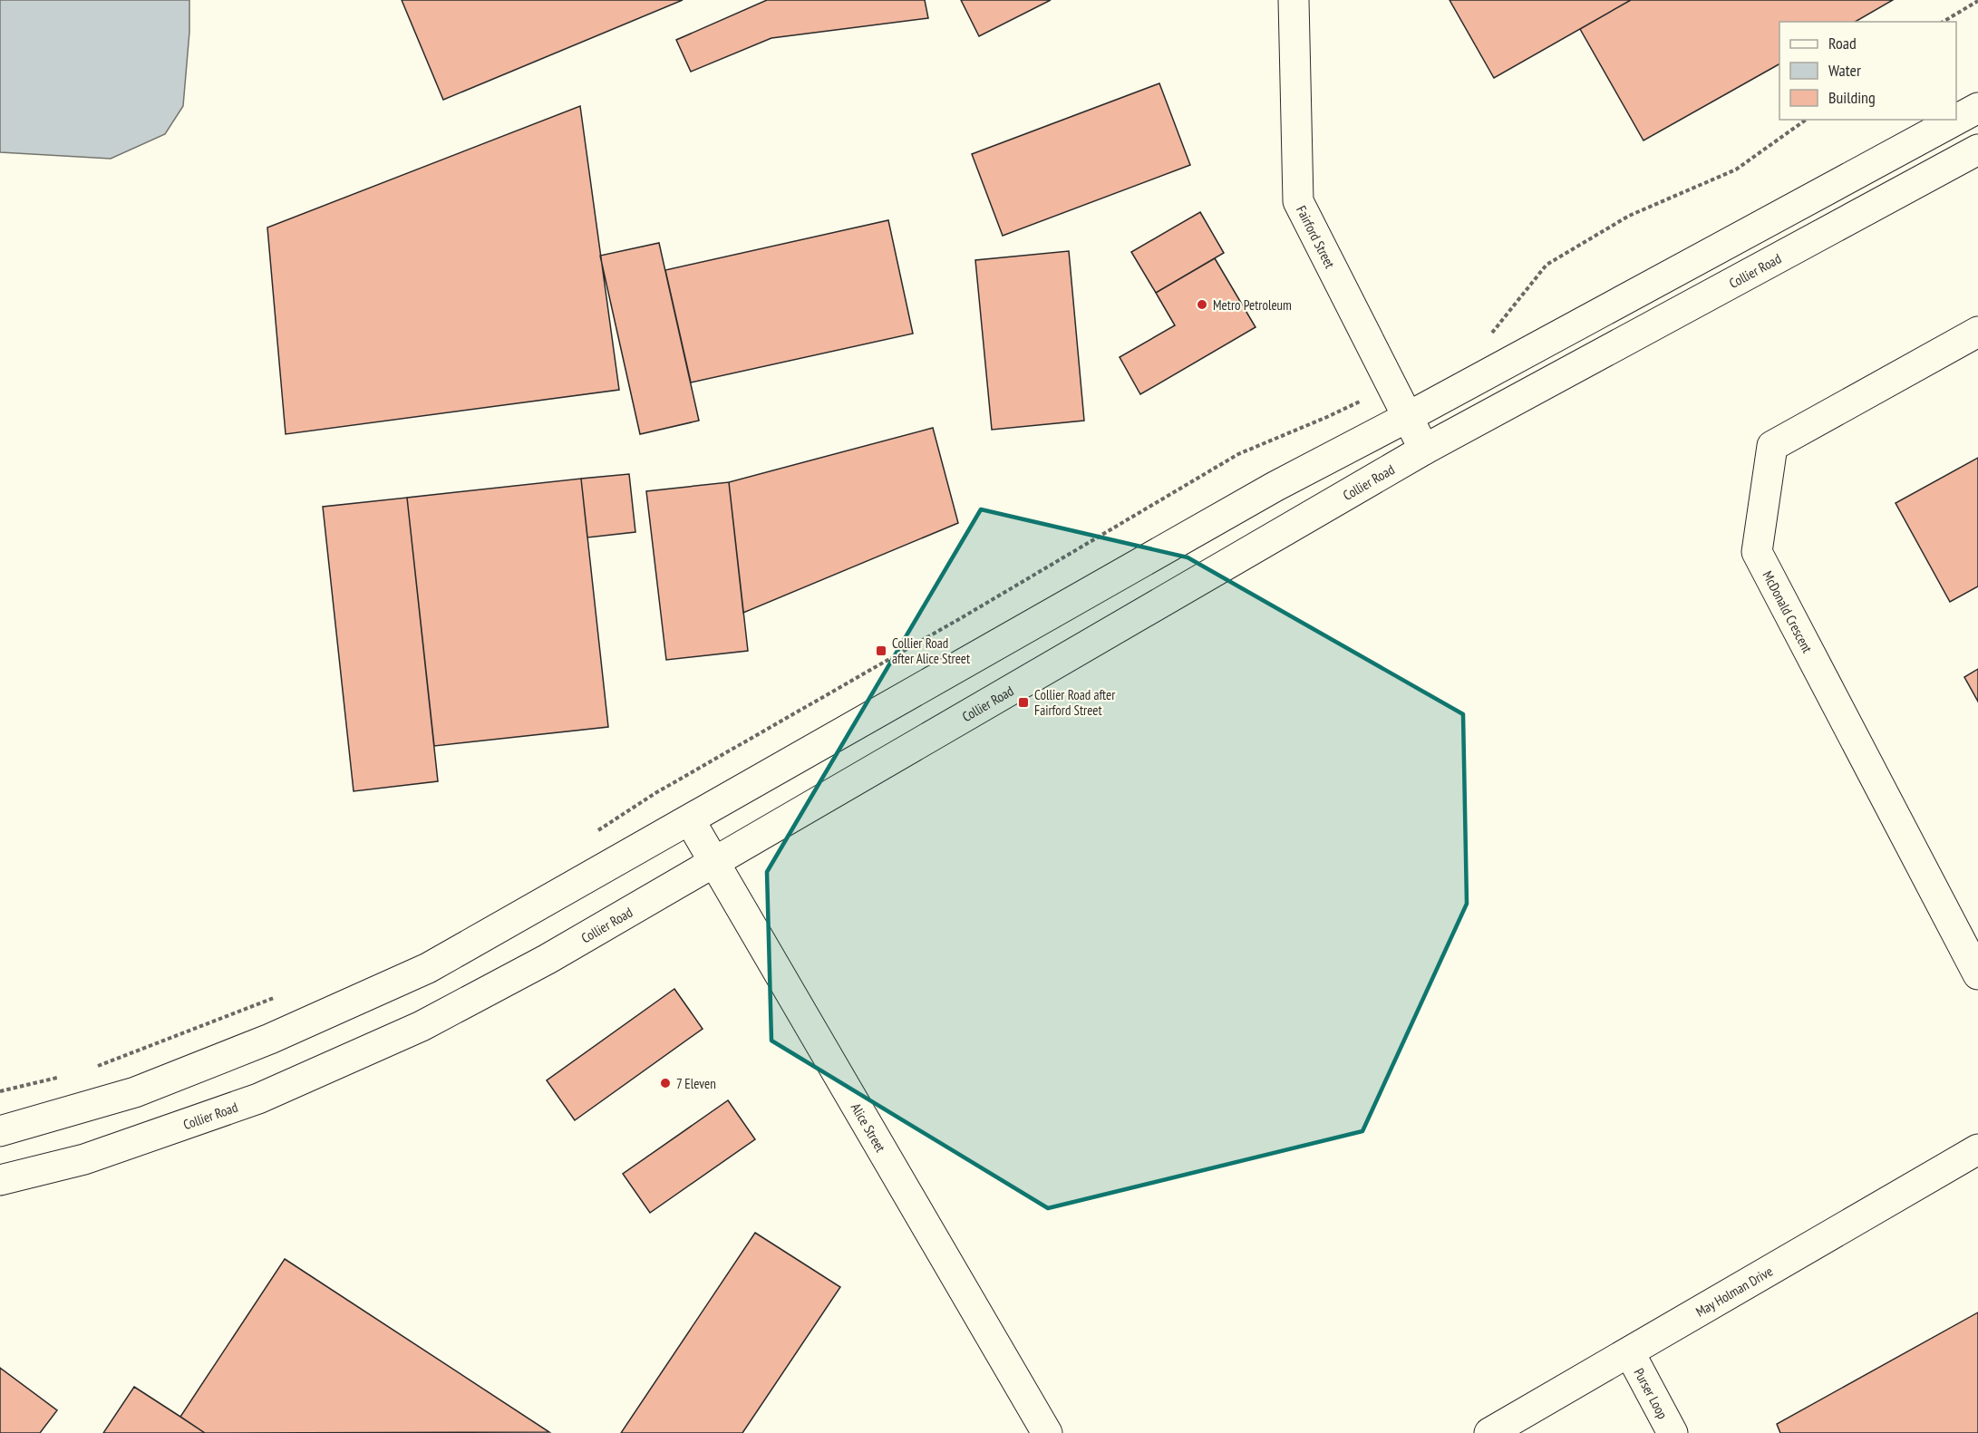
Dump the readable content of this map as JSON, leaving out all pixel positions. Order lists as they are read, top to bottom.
{
  "streets": {
    "main road": [
      "Fairford Street",
      "Collier Road",
      "McDonald Crescent",
      "Alice Street",
      "May Holman Drive",
      "Purser Loop"
    ]
  },
  "crossings": [
    ["Fairford Street", "Collier Road"],
    ["Collier Road", "Alice Street"],
    ["May Holman Drive", "Purser Loop"]
  ],
  "places": {
    "other": ["Metro Petroleum", "7 Eleven"],
    "transit": ["Collier Road after Alice Street", "Collier Road after Fairford Street"]
  },
  "legend": ["Road", "Water", "Building"]
}
